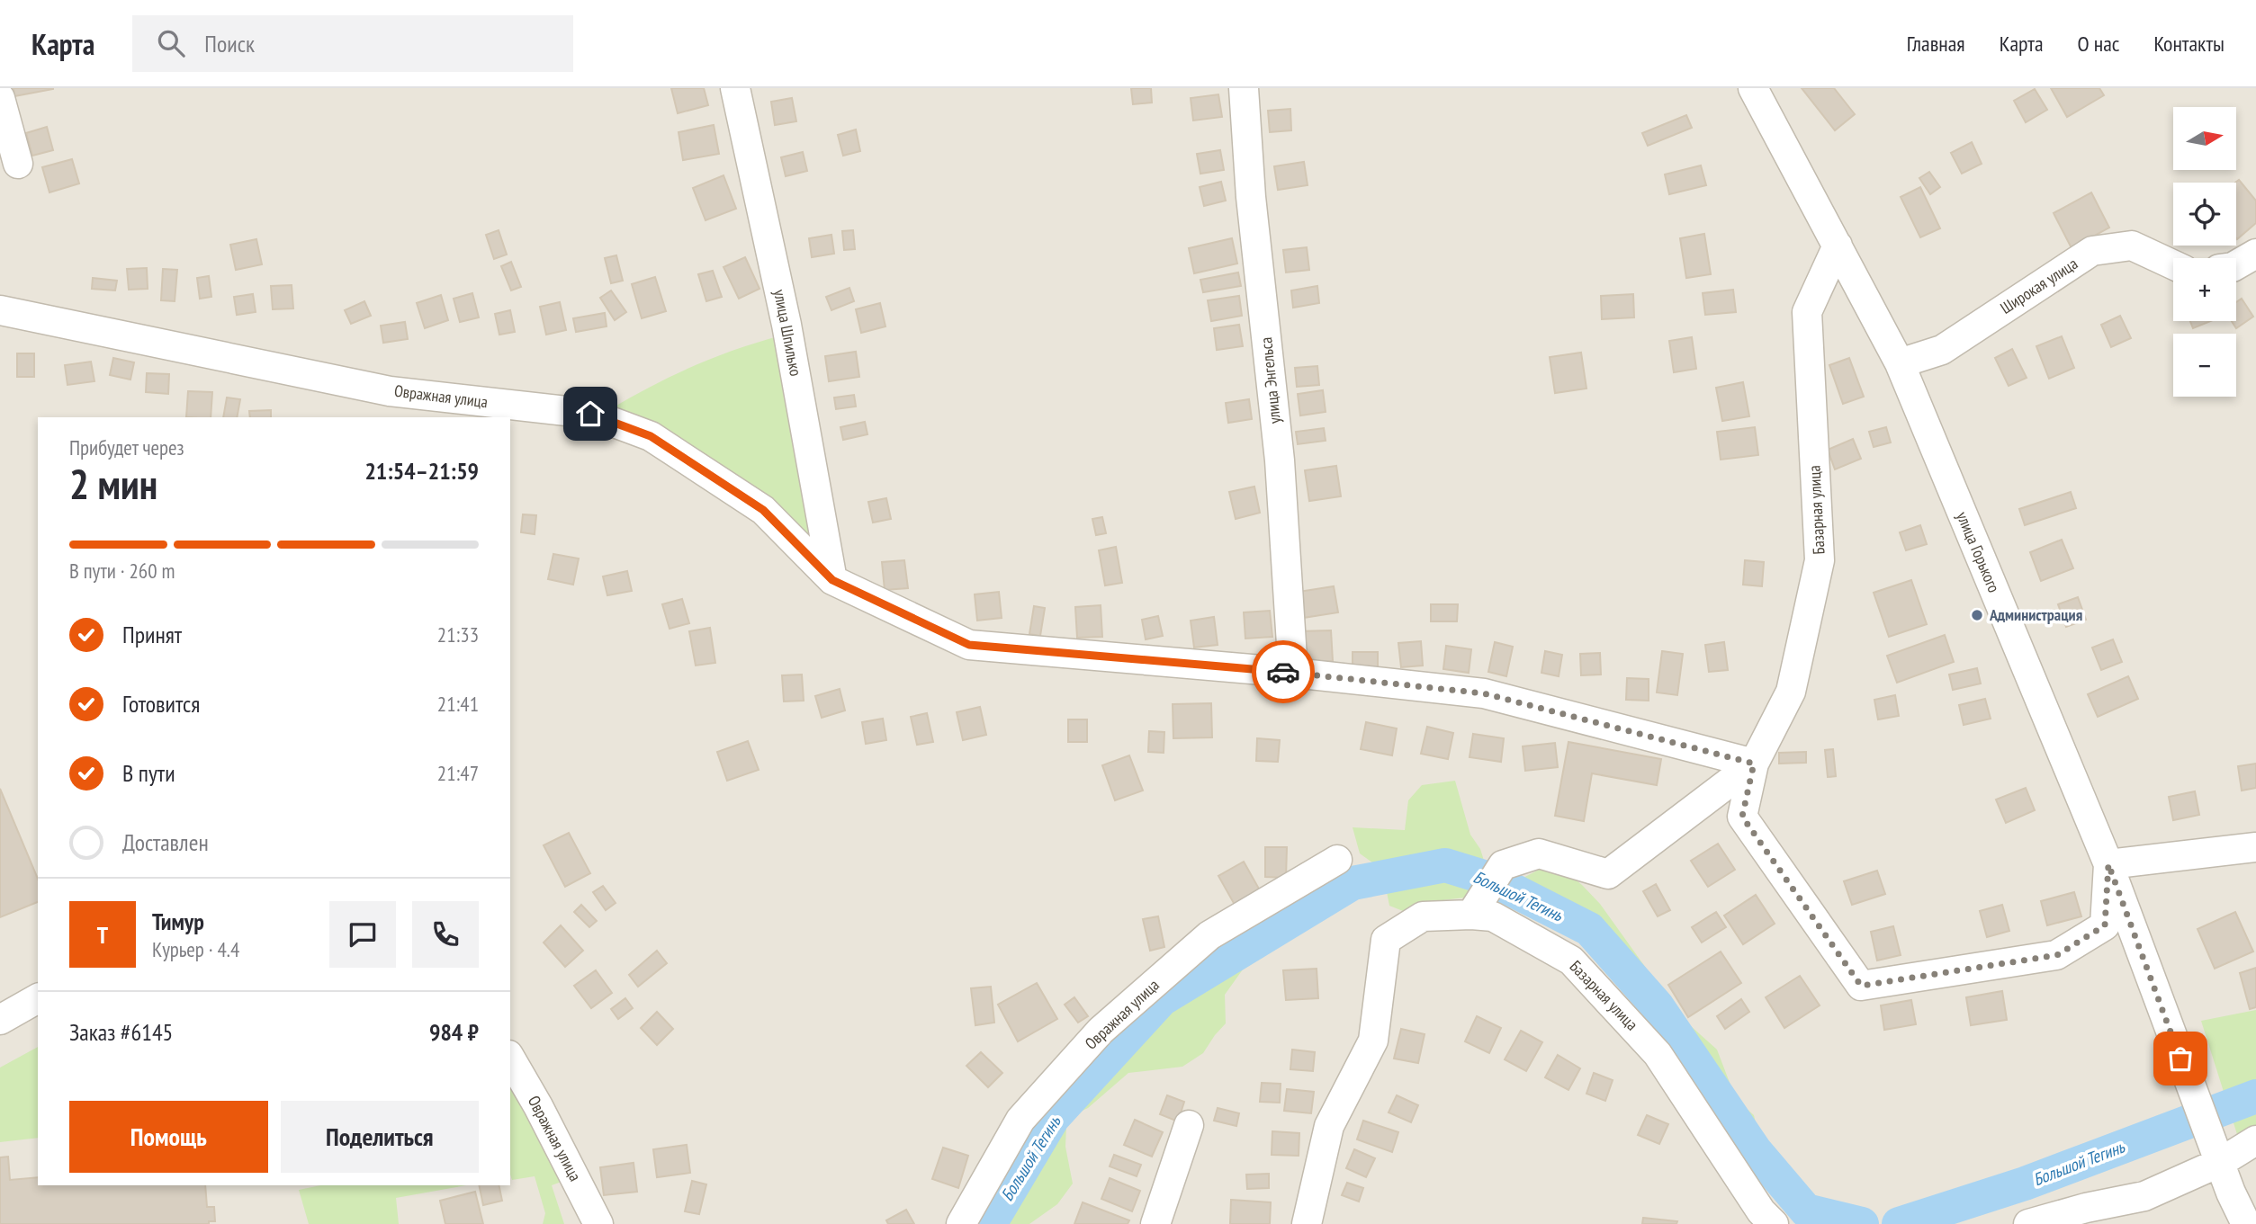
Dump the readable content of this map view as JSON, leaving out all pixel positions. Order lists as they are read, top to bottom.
{
  "streets": {
    "street": [
      "Широкая улица",
      "улица Шпилько",
      "улица Энгельса",
      "Овражная улица",
      "Базарная улица",
      "улица Горького"
    ]
  },
  "crossings": [
    ["Широкая улица", "улица Горького"],
    ["улица Шпилько", "Овражная улица"],
    ["улица Энгельса", "Овражная улица"],
    ["Овражная улица", "Базарная улица"],
    ["Базарная улица", "улица Горького"]
  ],
  "water": ["Большой Тегинь"],
  "places": ["Администрация"],
  "north": "right",
  "page": {
    "header": "Карта",
    "search": "Поиск",
    "nav": [
      "Главная",
      "Карта",
      "О нас",
      "Контакты"
    ],
    "map_buttons": ["+", "−"],
    "heading": ["2 мин", "Прибудет через", "21:54–21:59"],
    "panel": [
      "Тимур",
      "Курьер · 4.4",
      "Заказ #6145",
      "984 ₽"
    ],
    "bar": "В пути · 260 m",
    "list": [
      ["Принят", "21:33"],
      ["Готовится", "21:41"],
      ["В пути", "21:47"],
      "Доставлен"
    ],
    "round": "Т",
    "buttons": ["Помощь", "Поделиться"]
  }
}
